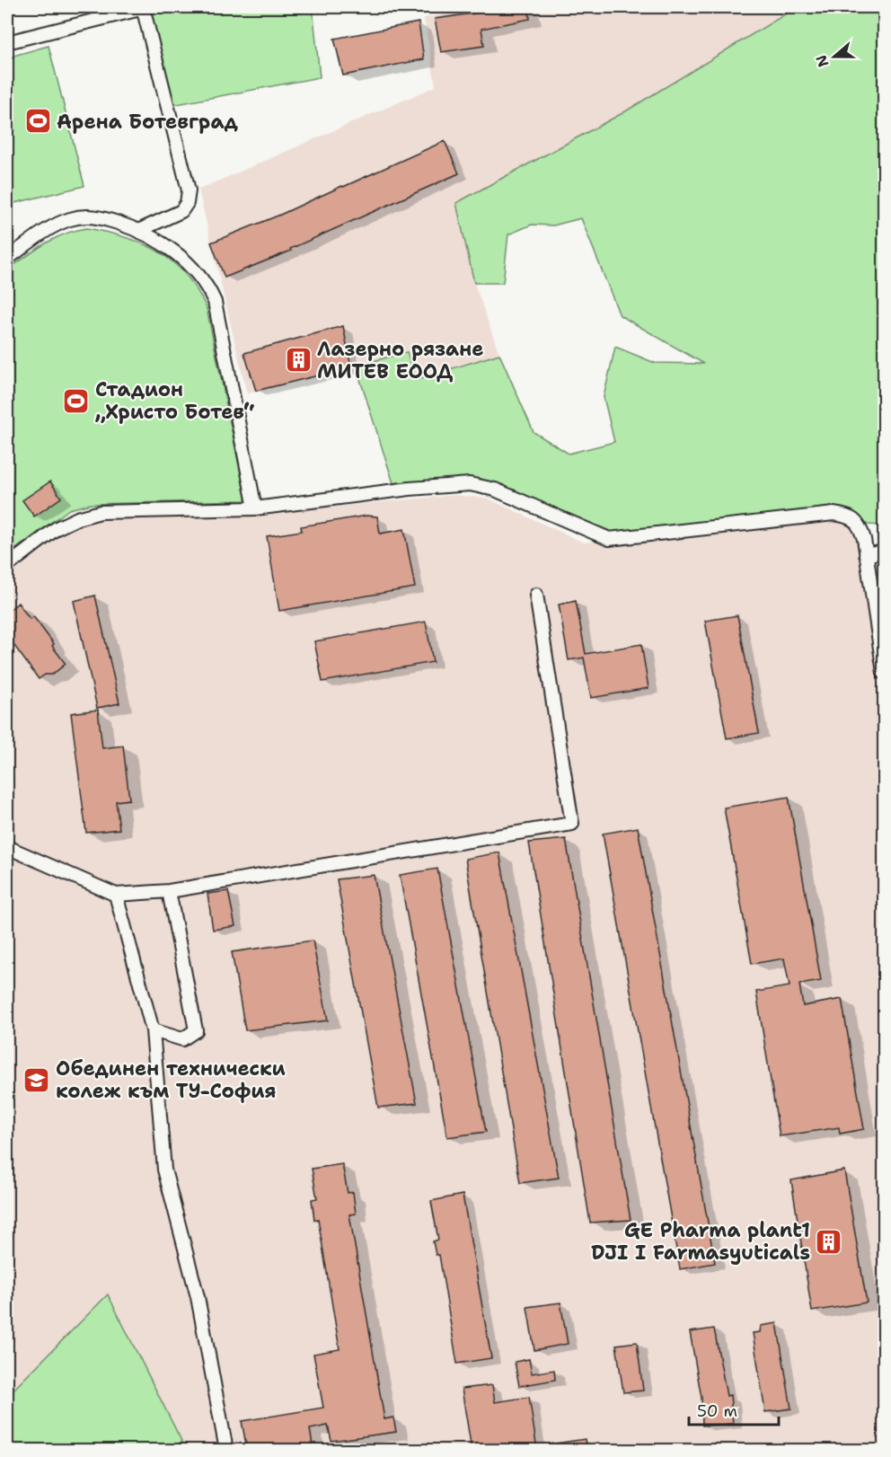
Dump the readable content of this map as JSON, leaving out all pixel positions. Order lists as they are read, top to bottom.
{
  "places": {
    "sports": ["Арена Ботевград", "Стадион „Христо Ботев“"],
    "building": ["Лазерно рязане МИТЕВ ЕООД", "GE Pharma plant1 DJI I Farmasyuticals"],
    "school or university": ["Обединен технически колеж към ТУ-София"]
  },
  "scale_bar": "50 m",
  "north": "left"
}
